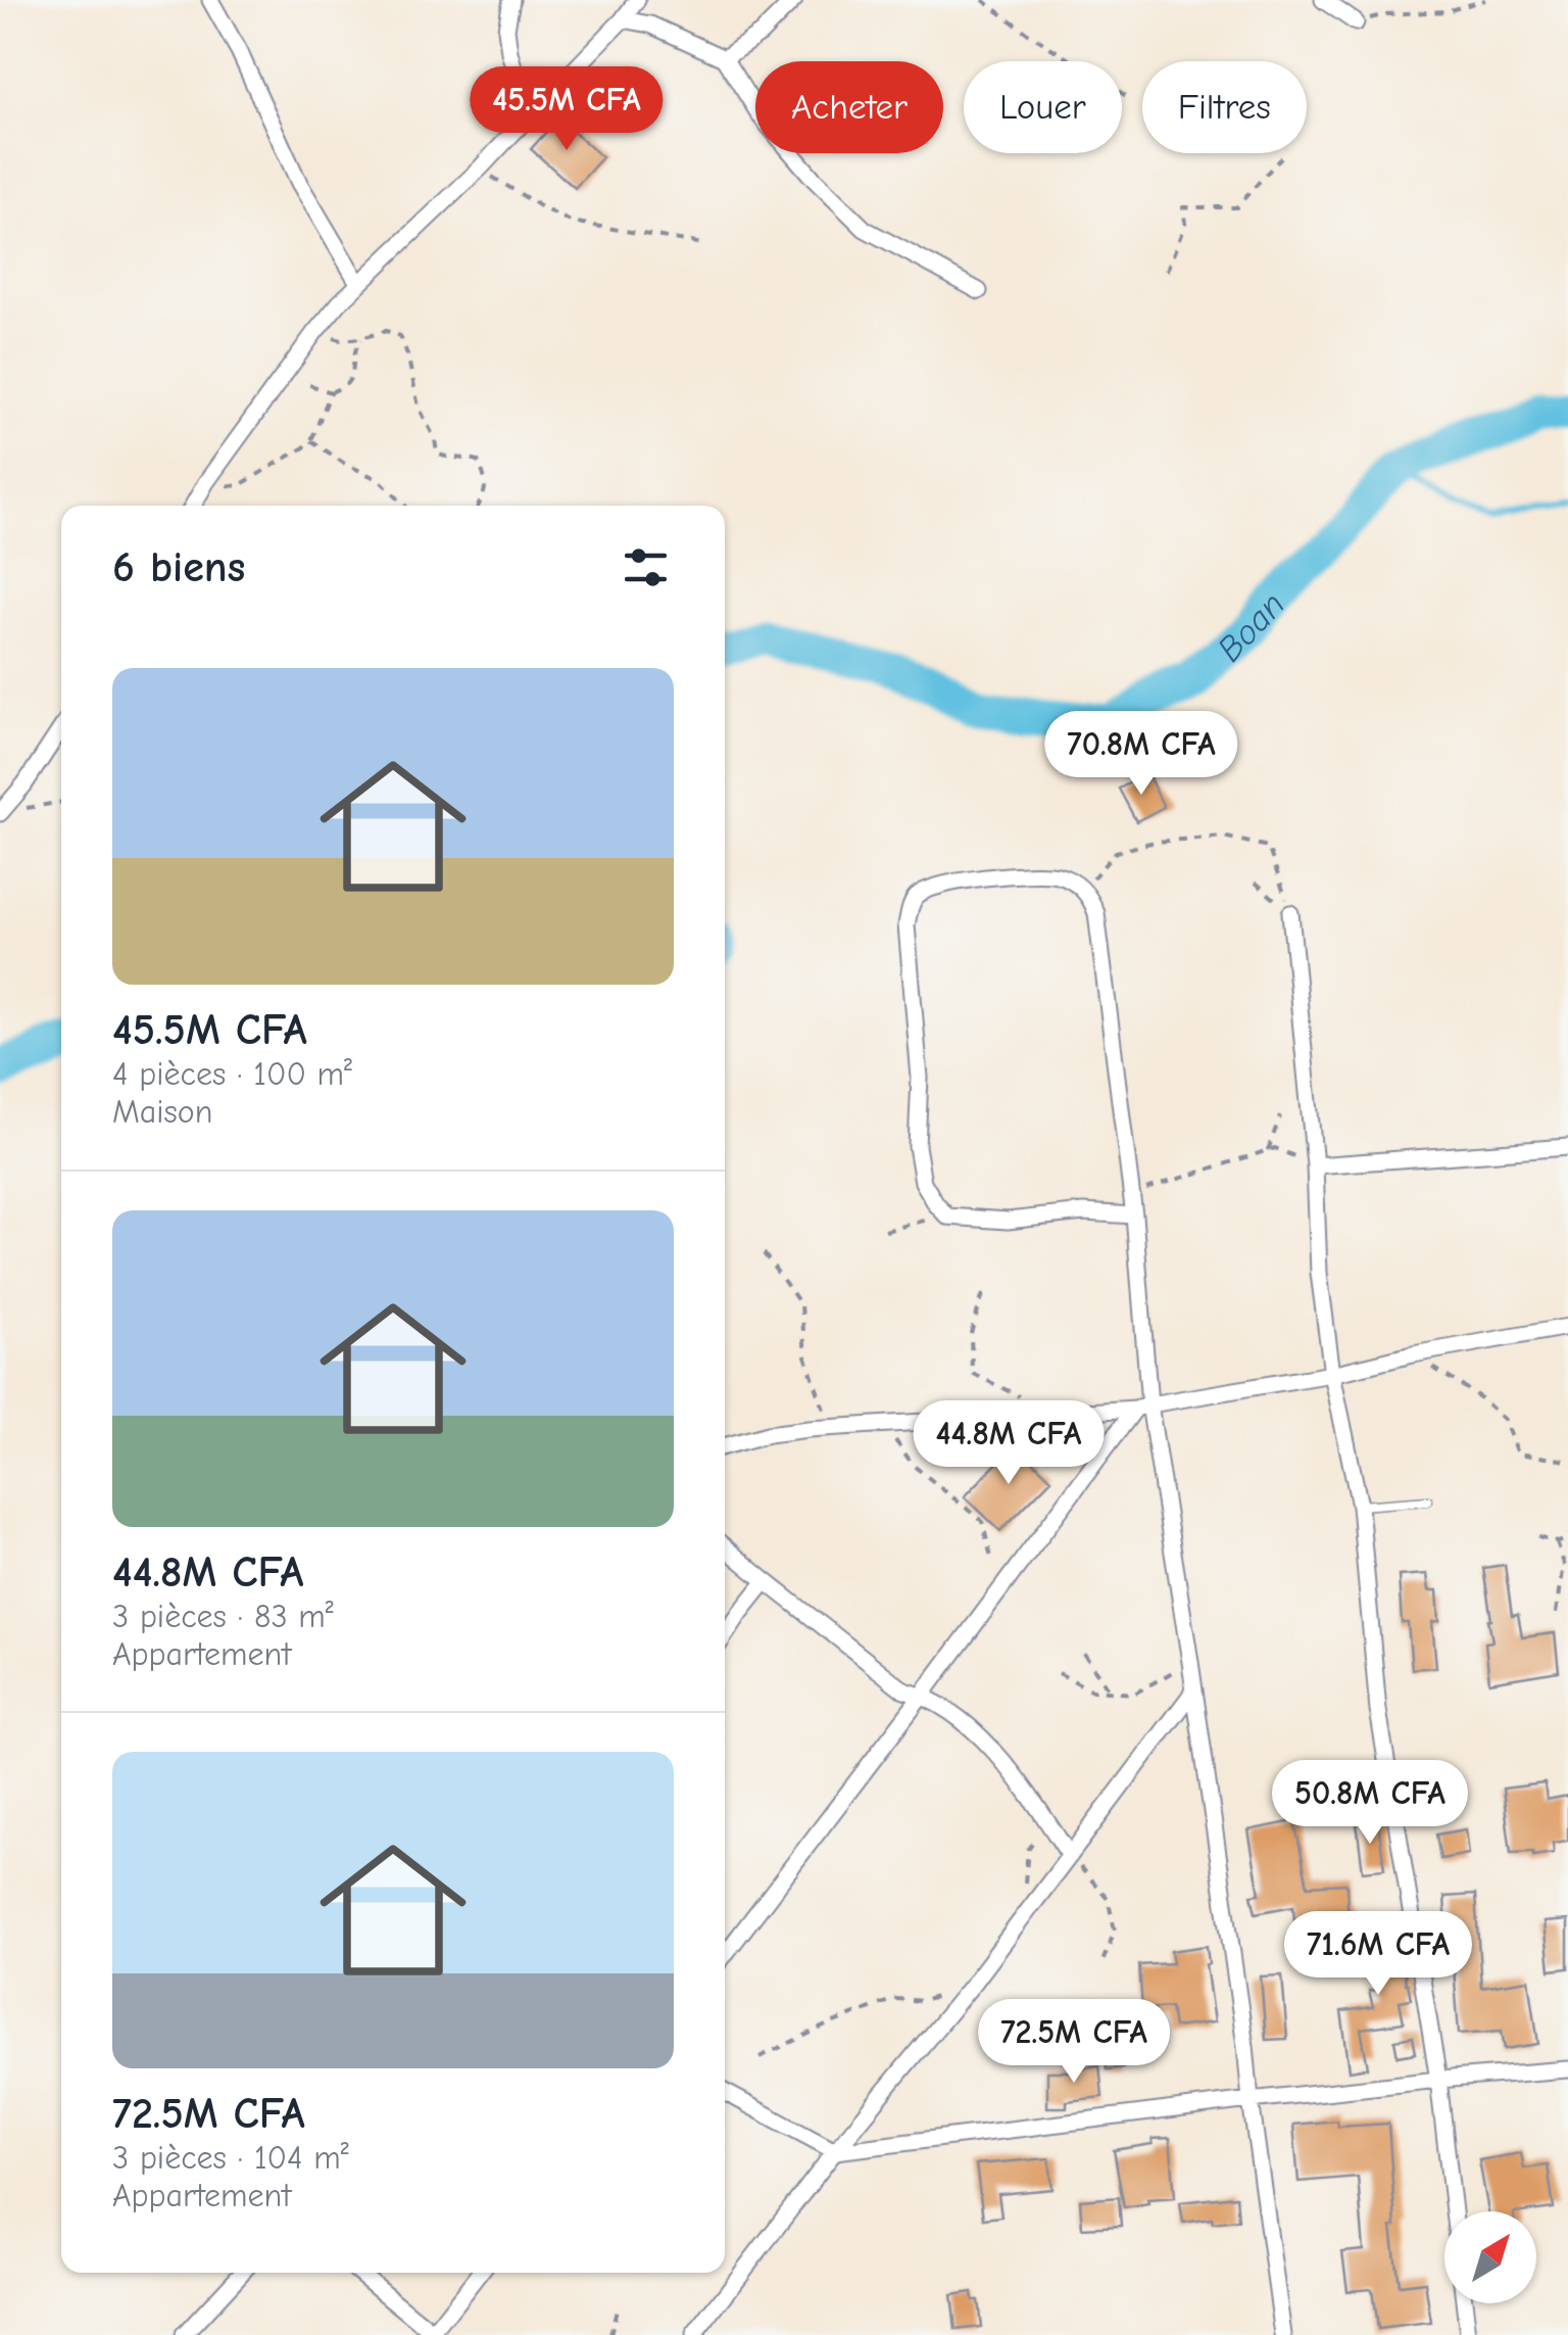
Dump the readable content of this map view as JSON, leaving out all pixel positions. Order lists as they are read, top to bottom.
{
  "water": ["Boan"],
  "north": "top right",
  "page": {
    "chip": ["Acheter", "Louer", "Filtres"],
    "price": [
      "45.5M CFA",
      "70.8M CFA",
      "44.8M CFA",
      "50.8M CFA",
      "71.6M CFA",
      "72.5M CFA"
    ],
    "heading": "6 biens",
    "list": [
      {
        "name": "45.5M CFA",
        "note": "4 pièces · 100 m² · Maison"
      },
      {
        "name": "44.8M CFA",
        "note": "3 pièces · 83 m² · Appartement"
      },
      {
        "name": "72.5M CFA",
        "note": "3 pièces · 104 m² · Appartement"
      }
    ]
  }
}
